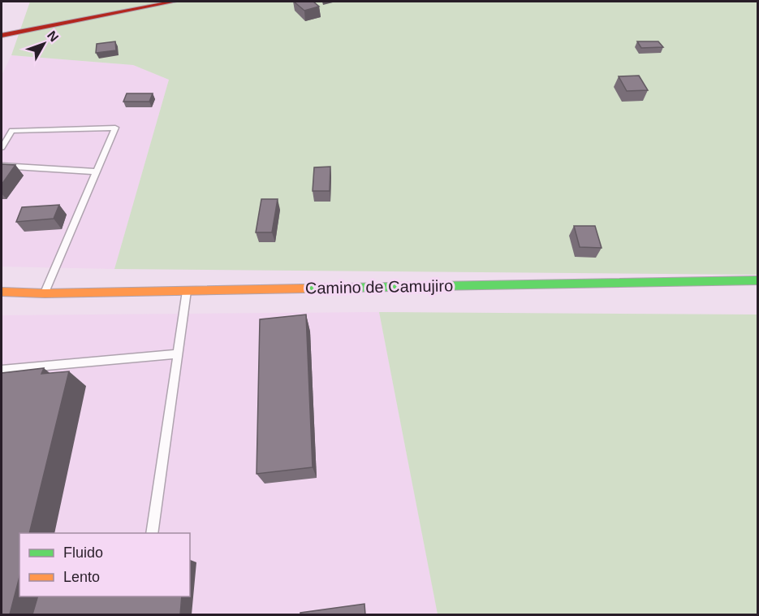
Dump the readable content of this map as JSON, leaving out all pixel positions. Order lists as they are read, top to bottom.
{
  "streets": {
    "street": ["Camino de Camujiro"]
  },
  "legend": ["Fluido", "Lento"],
  "north": "top right"
}
